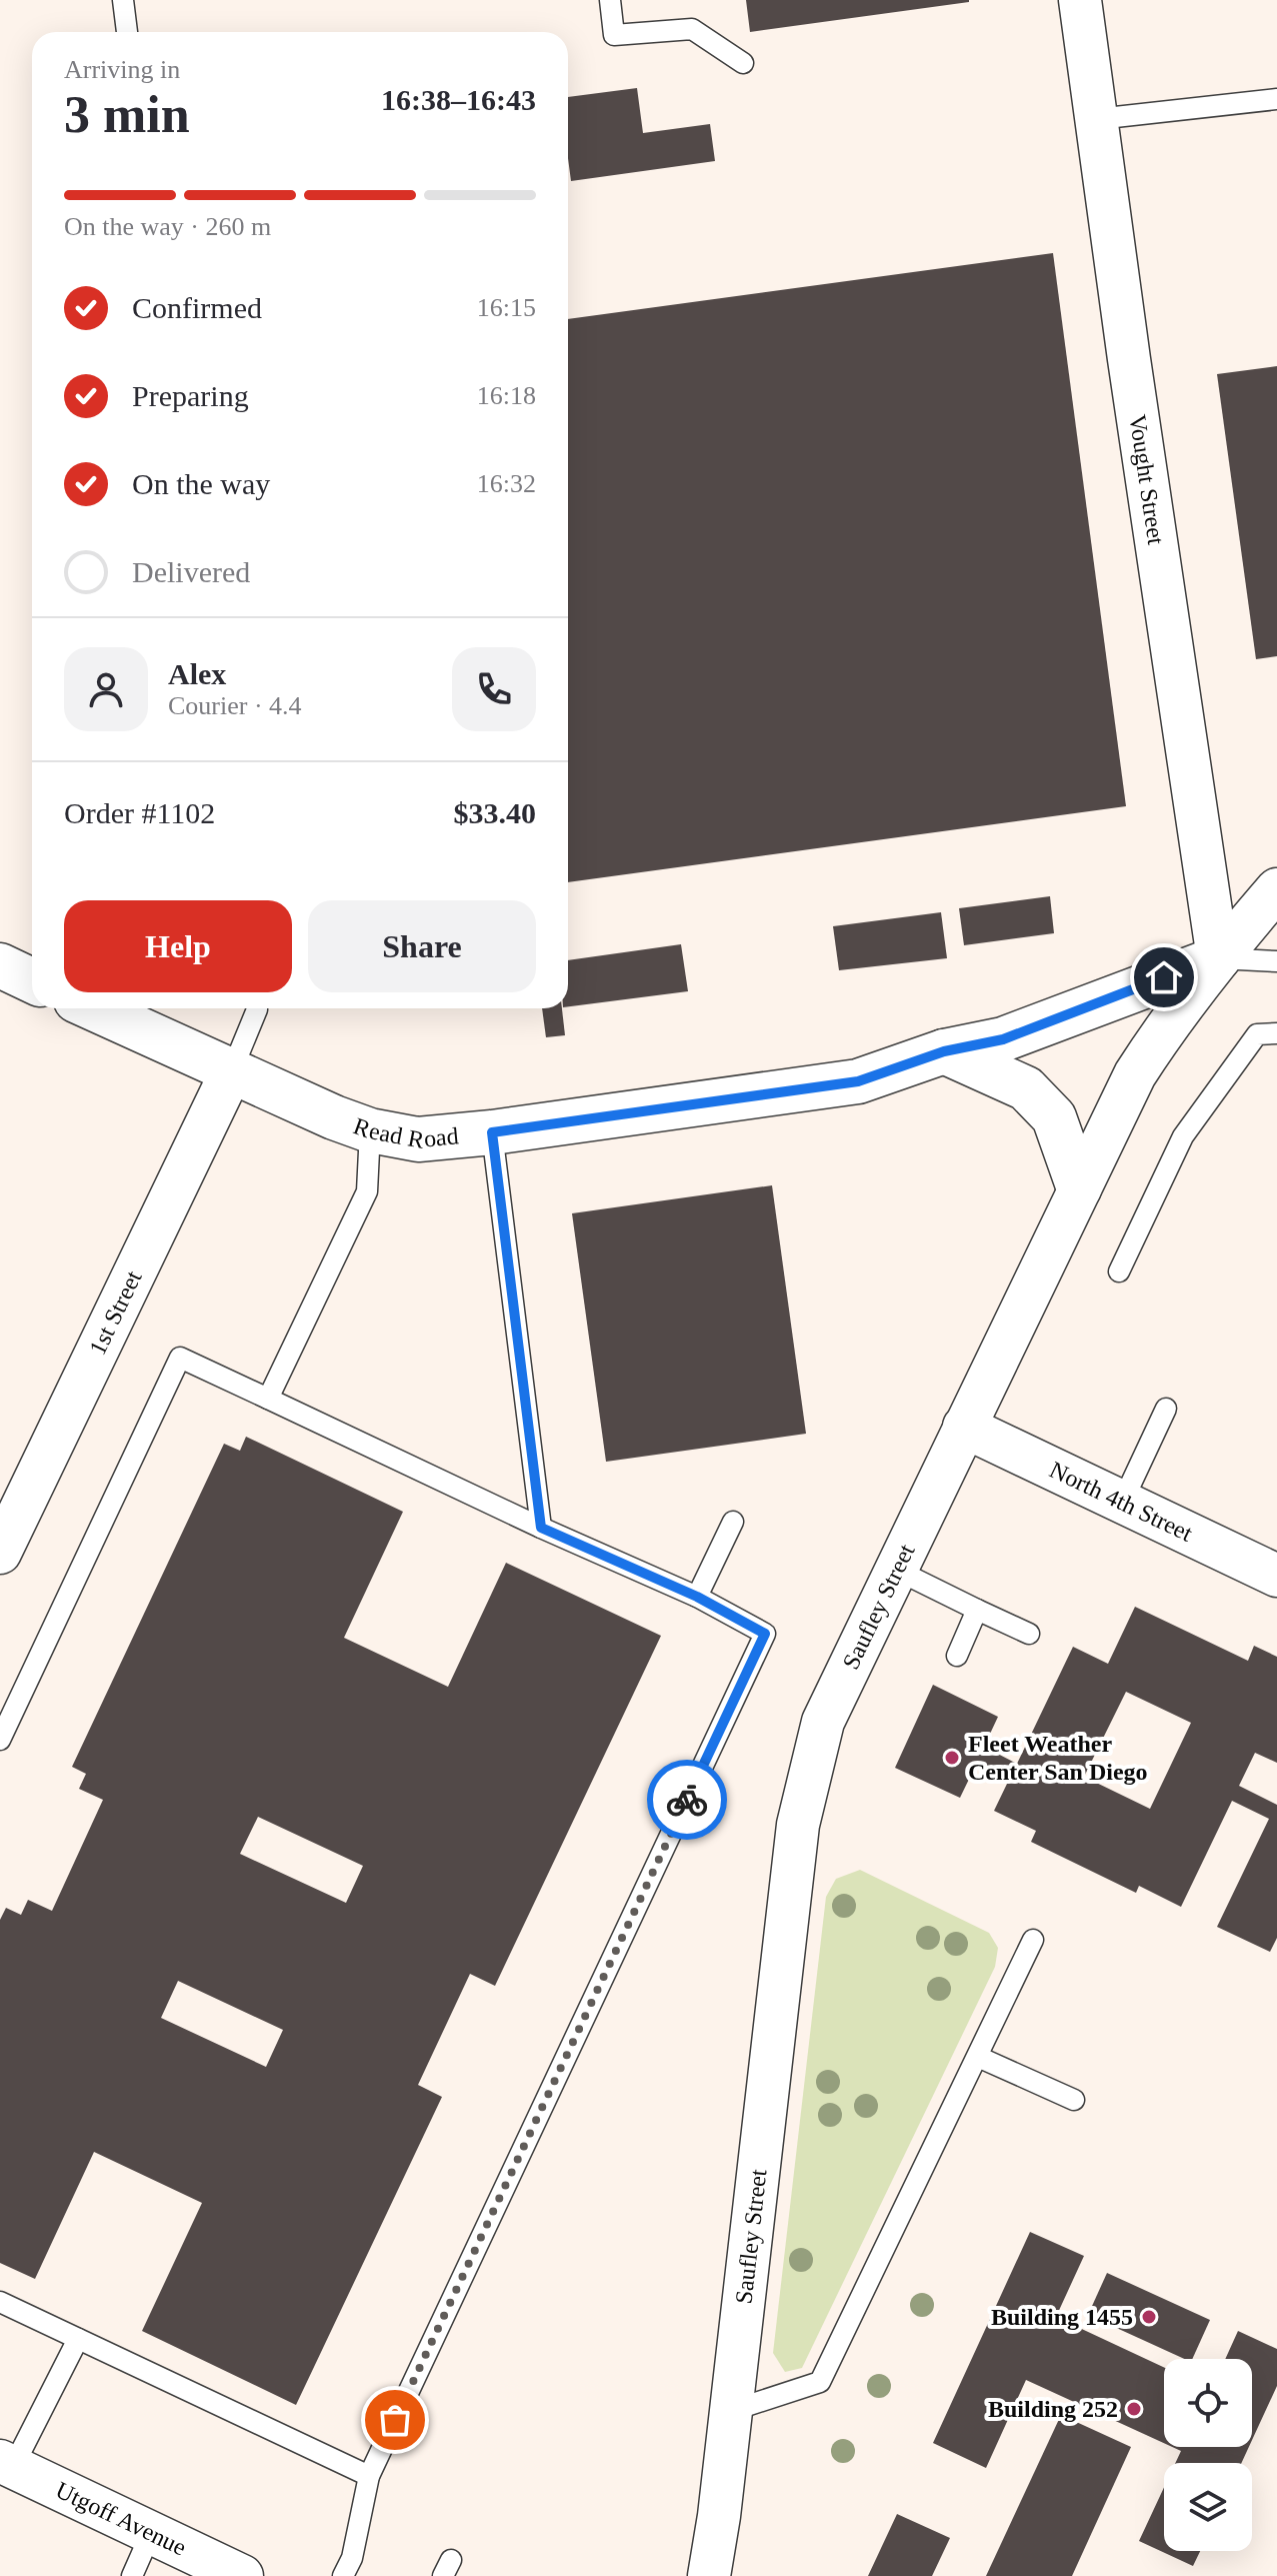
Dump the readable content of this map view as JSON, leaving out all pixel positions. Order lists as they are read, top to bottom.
{
  "streets": {
    "street": [
      "Vought Street",
      "Read Road",
      "1st Street",
      "North 4th Street",
      "Saufley Street",
      "Utgoff Avenue"
    ]
  },
  "crossings": [
    ["Vought Street", "Read Road"],
    ["Vought Street", "Saufley Street"],
    ["Read Road", "1st Street"],
    ["Read Road", "Saufley Street"],
    ["North 4th Street", "Saufley Street"]
  ],
  "places": ["Fleet Weather Center San Diego", "Building 1455", "Building 252"],
  "page": {
    "heading": ["3 min", "Arriving in", "16:38–16:43"],
    "panel": [
      "Alex",
      "Courier · 4.4",
      "Order #1102",
      "$33.40"
    ],
    "bar": "On the way · 260 m",
    "list": [
      ["Confirmed", "16:15"],
      ["Preparing", "16:18"],
      ["On the way", "16:32"],
      "Delivered"
    ],
    "buttons": ["Help", "Share"]
  }
}
